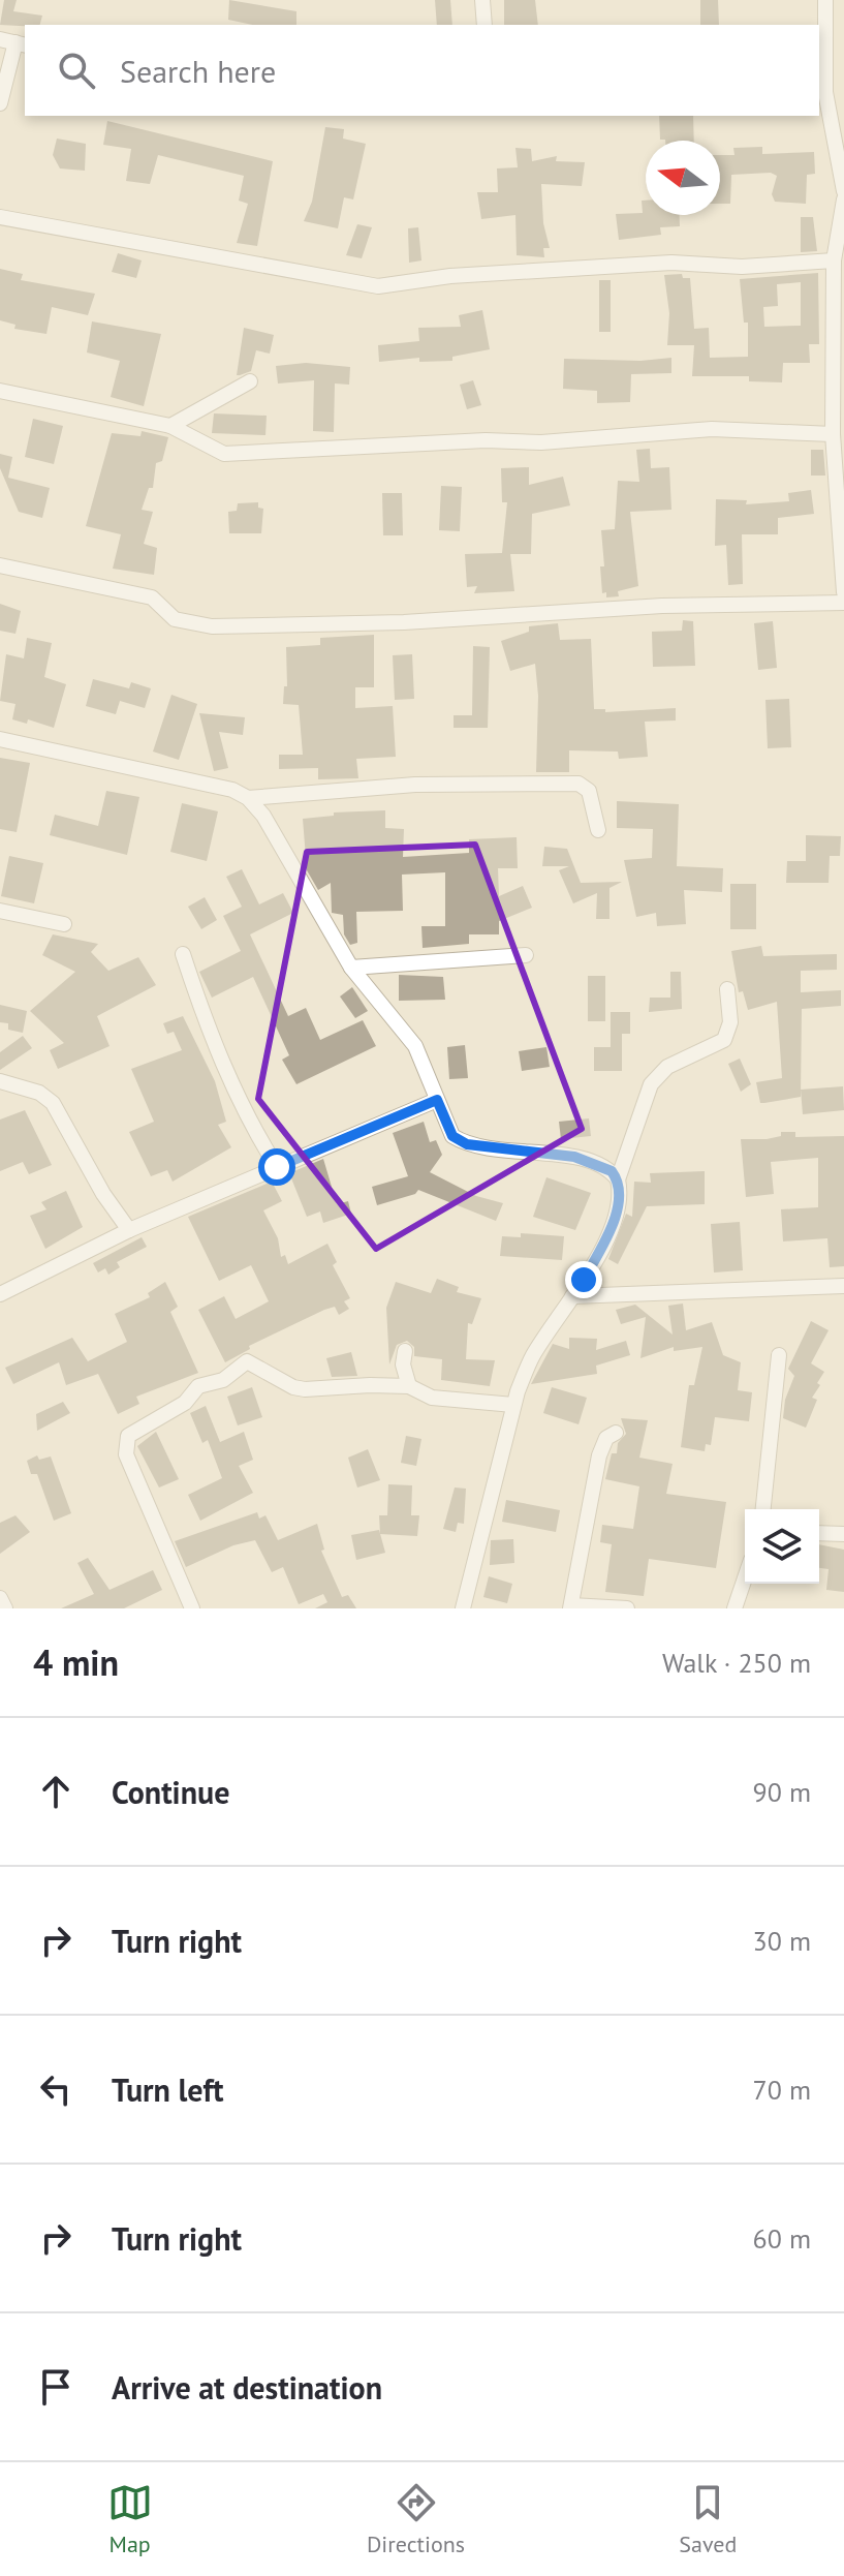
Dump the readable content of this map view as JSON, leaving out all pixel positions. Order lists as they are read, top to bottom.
{
  "north": "left",
  "page": {
    "search": "Search here",
    "heading": ["4 min", "Walk · 250 m"],
    "list": [
      ["Continue", "90 m"],
      ["Turn right", "30 m"],
      ["Turn left", "70 m"],
      ["Turn right", "60 m"],
      "Arrive at destination"
    ],
    "nav": ["Map", "Directions", "Saved"]
  }
}
